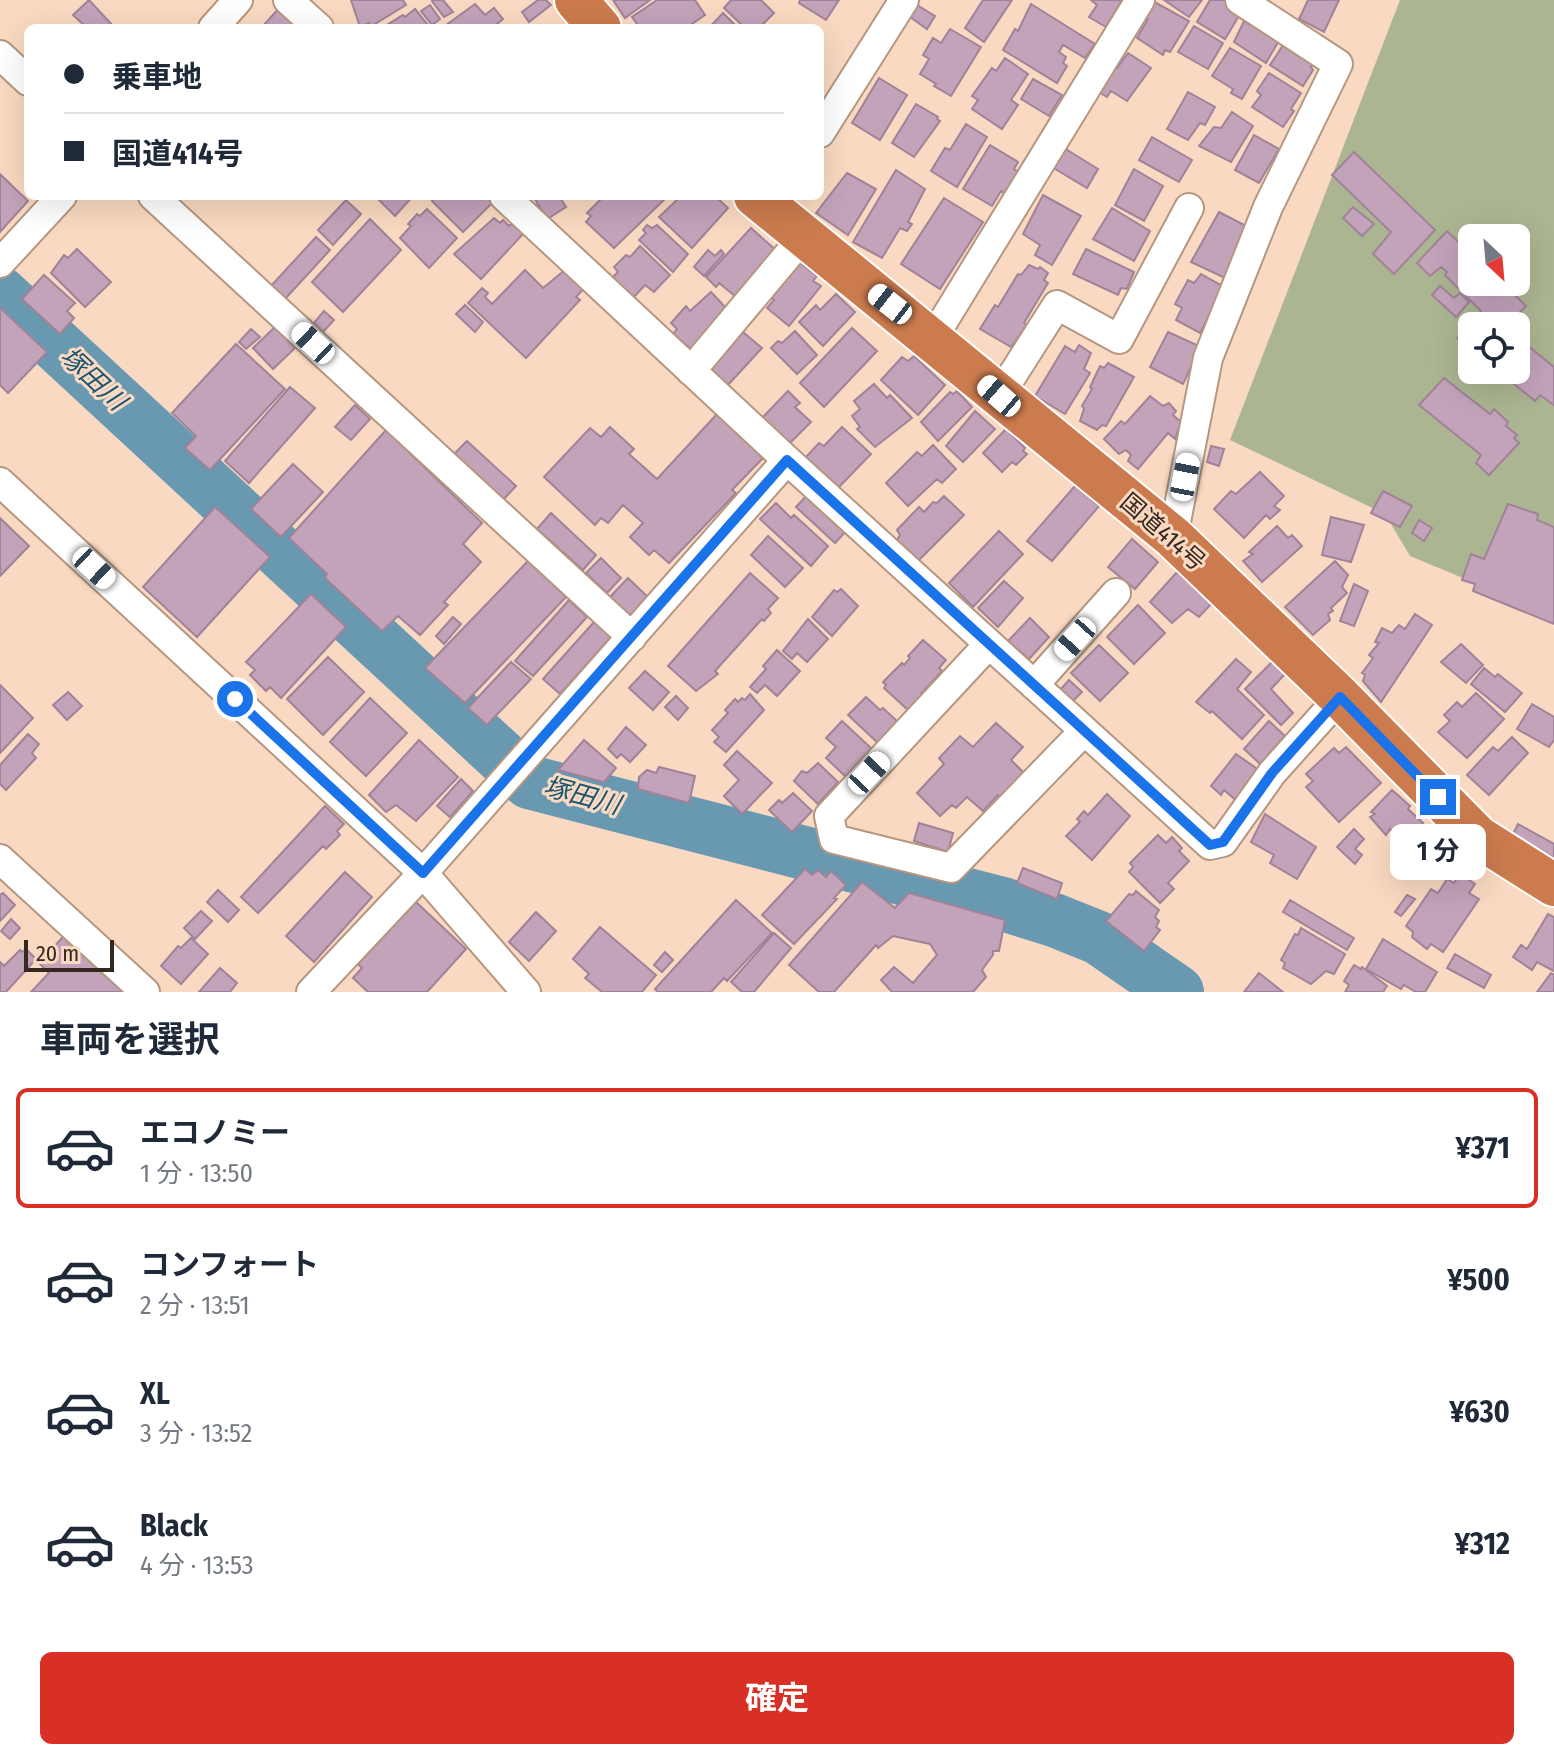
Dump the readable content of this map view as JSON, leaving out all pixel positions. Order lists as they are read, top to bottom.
{
  "streets": {
    "highway": ["国道414号"]
  },
  "water": ["塚田川"],
  "scale_bar": "20 m",
  "north": "bottom right",
  "page": {
    "banner": ["乗車地", "国道414号"],
    "bubble": "1 分",
    "scale": "20 m",
    "heading": "車両を選択",
    "list": [
      {
        "name": "エコノミー",
        "note": "1 分 · 13:50",
        "value": "¥371"
      },
      {
        "name": "コンフォート",
        "note": "2 分 · 13:51",
        "value": "¥500"
      },
      {
        "name": "XL",
        "note": "3 分 · 13:52",
        "value": "¥630"
      },
      {
        "name": "Black",
        "note": "4 分 · 13:53",
        "value": "¥312"
      }
    ],
    "buttons": "確定"
  }
}
